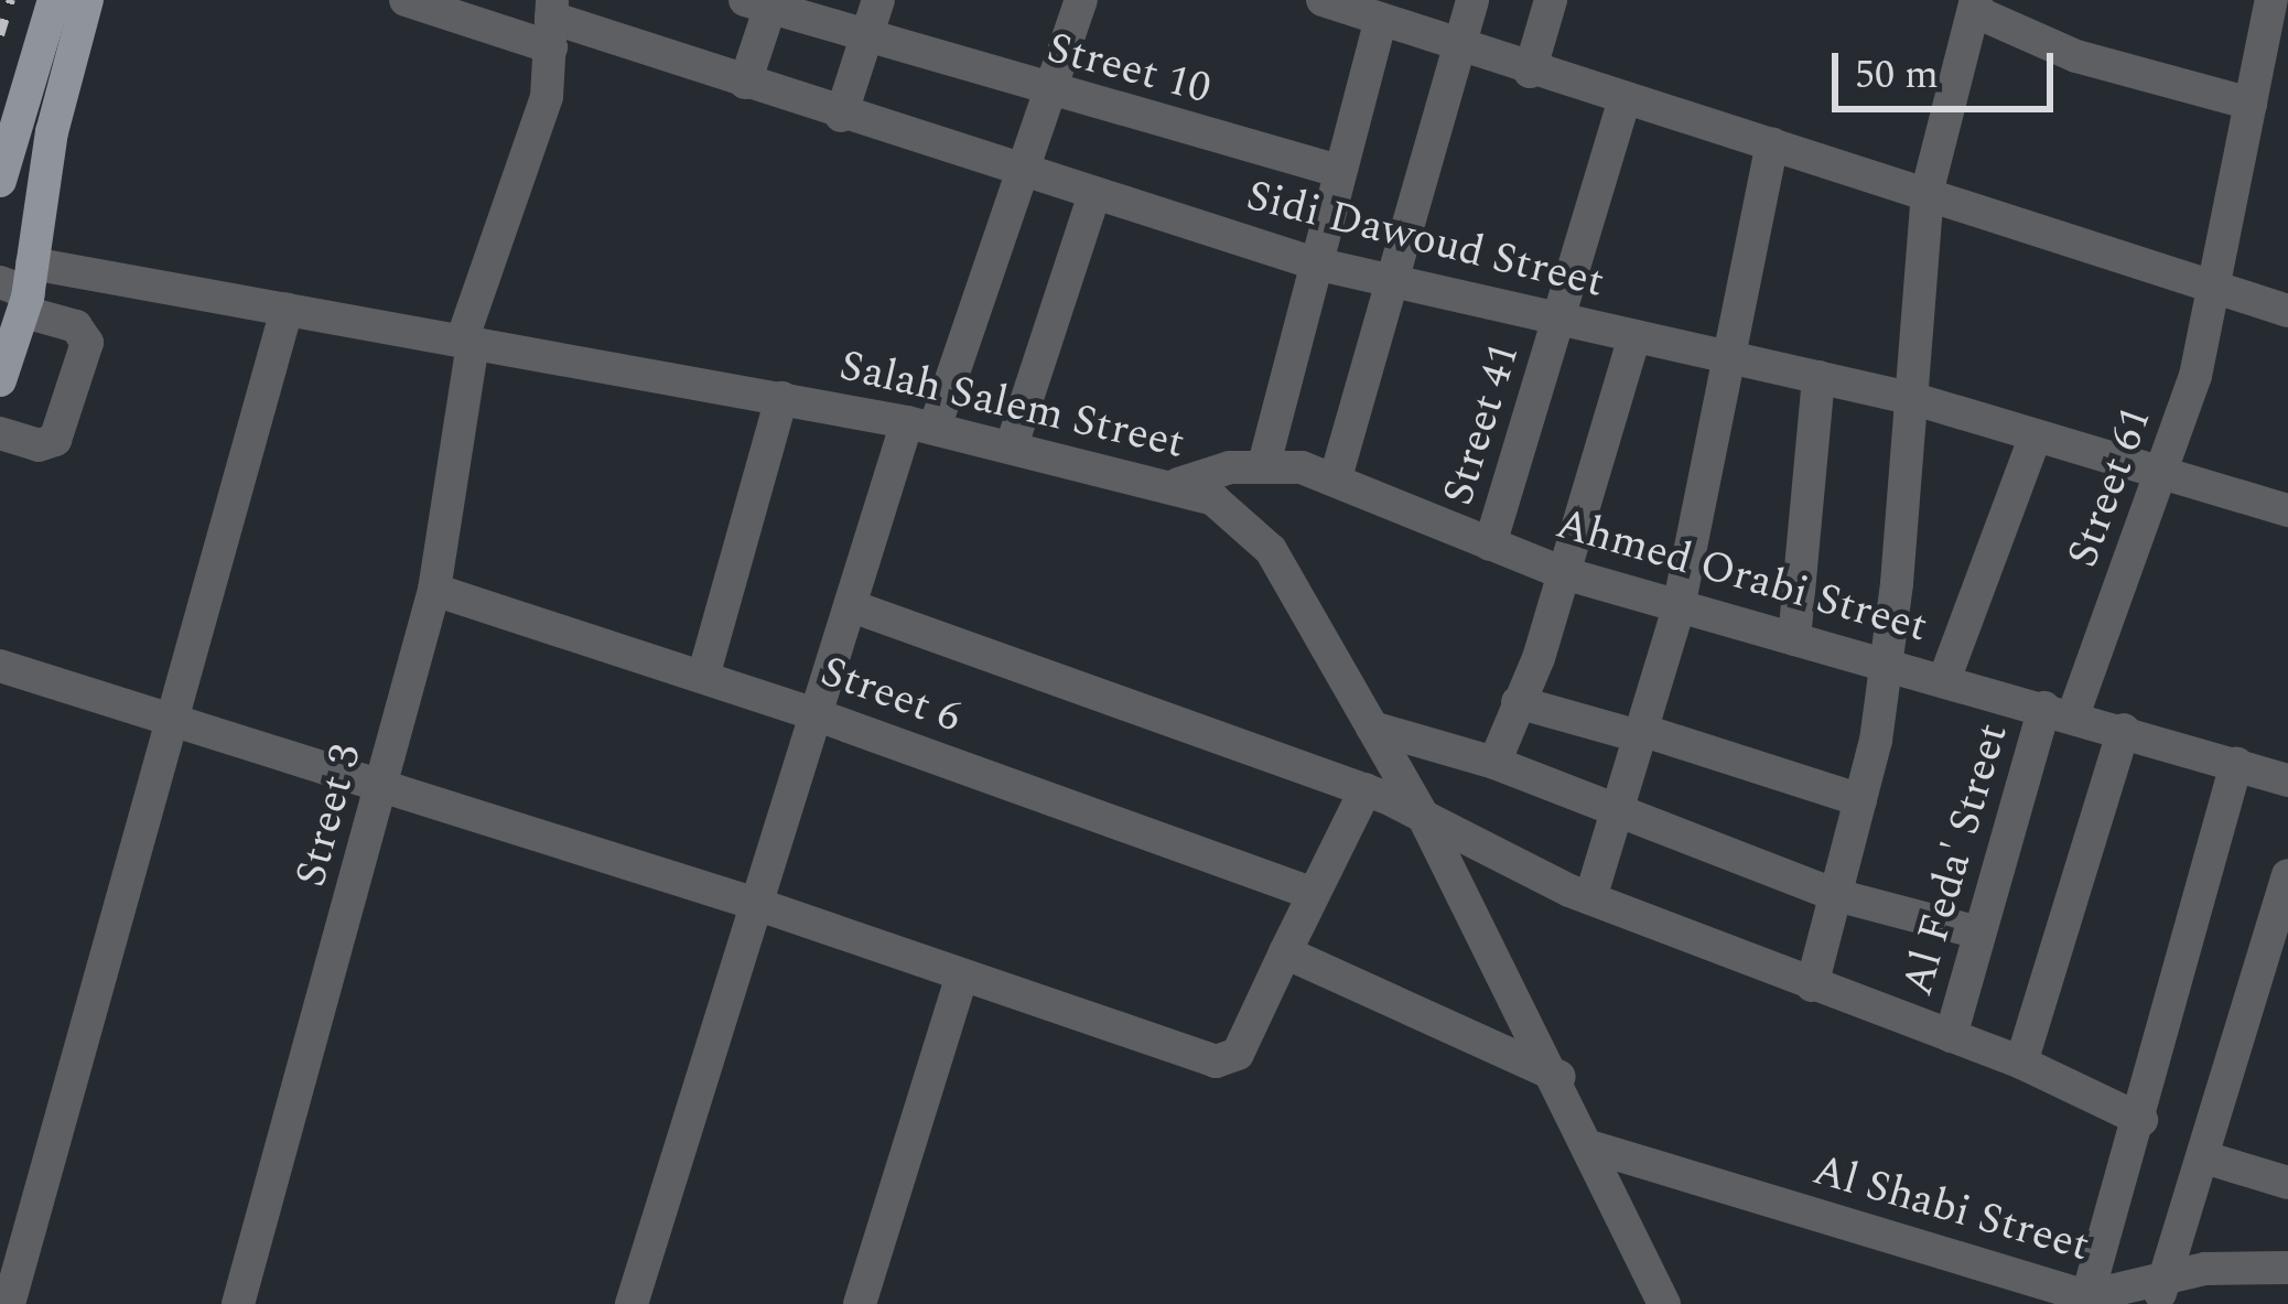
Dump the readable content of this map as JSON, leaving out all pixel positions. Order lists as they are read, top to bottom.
{
  "streets": {
    "street": [
      "Street 10",
      "Sidi Dawoud Street",
      "Salah Salem Street",
      "Street 41",
      "Street 61",
      "Ahmed Orabi Street",
      "Street 6",
      "Street 3",
      "Al Feda' Street",
      "Al Shabi Street"
    ]
  },
  "crossings": [
    ["Sidi Dawoud Street", "Street 41"],
    ["Sidi Dawoud Street", "Street 61"],
    ["Sidi Dawoud Street", "Street 3"],
    ["Salah Salem Street", "Ahmed Orabi Street"],
    ["Salah Salem Street", "Street 3"],
    ["Salah Salem Street", "Al Shabi Street"],
    ["Street 41", "Ahmed Orabi Street"],
    ["Street 61", "Ahmed Orabi Street"],
    ["Street 61", "Al Feda' Street"],
    ["Ahmed Orabi Street", "Al Feda' Street"],
    ["Street 6", "Street 3"]
  ],
  "scale_bar": "50 m"
}
